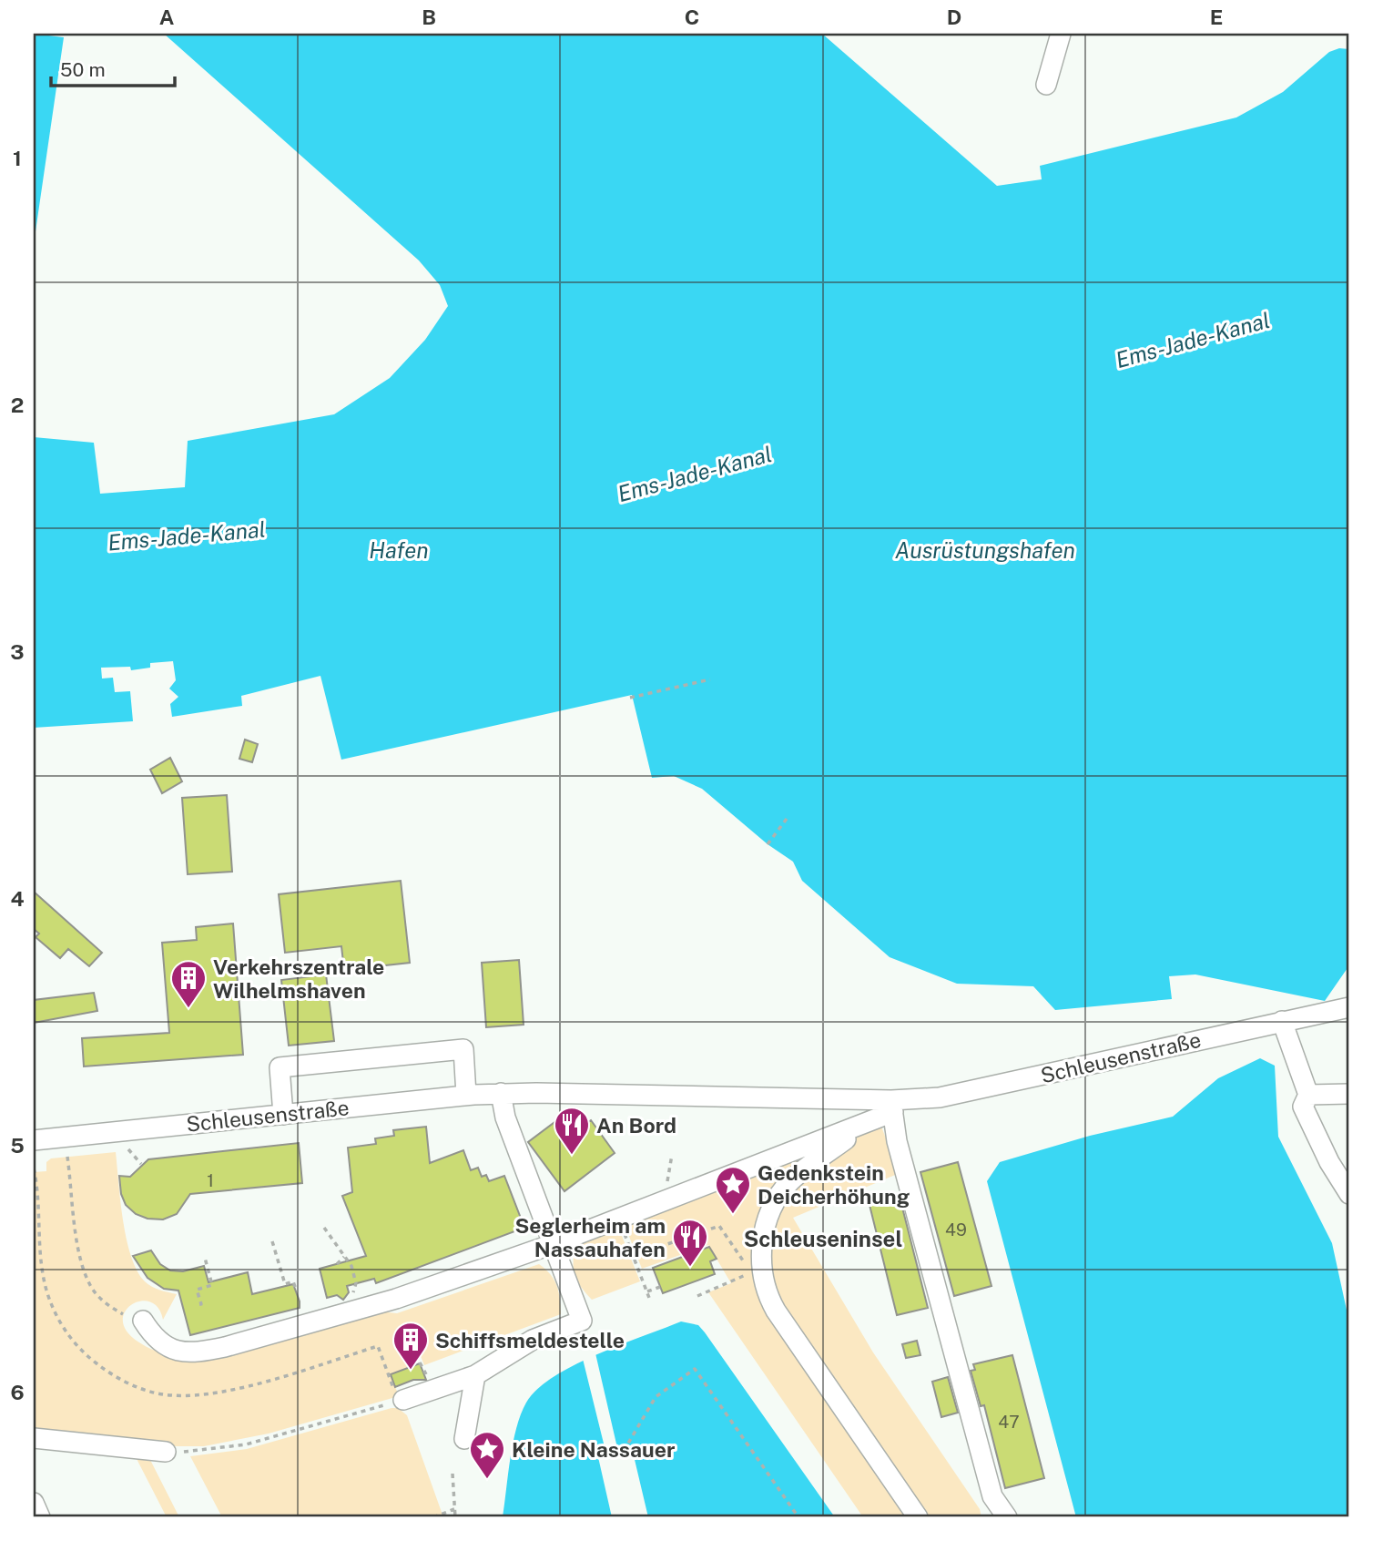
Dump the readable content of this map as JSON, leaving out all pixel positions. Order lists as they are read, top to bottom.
{
  "streets": {
    "street": ["Schleusenstraße"]
  },
  "districts": ["Schleuseninsel"],
  "water": ["Ems-Jade-Kanal", "Hafen", "Ausrüstungshafen"],
  "places": {
    "building": ["Verkehrszentrale Wilhelmshaven", "Schiffsmeldestelle"],
    "restaurant": ["An Bord", "Seglerheim am Nassauhafen"],
    "place": ["Gedenkstein Deicherhöhung", "Kleine Nassauer"]
  },
  "house_numbers": ["1", "49", "47"],
  "scale_bar": "50 m",
  "grid": {
    "columns": [
      "A",
      "B",
      "C",
      "D",
      "E"
    ],
    "rows": [
      "1",
      "2",
      "3",
      "4",
      "5",
      "6"
    ]
  }
}
